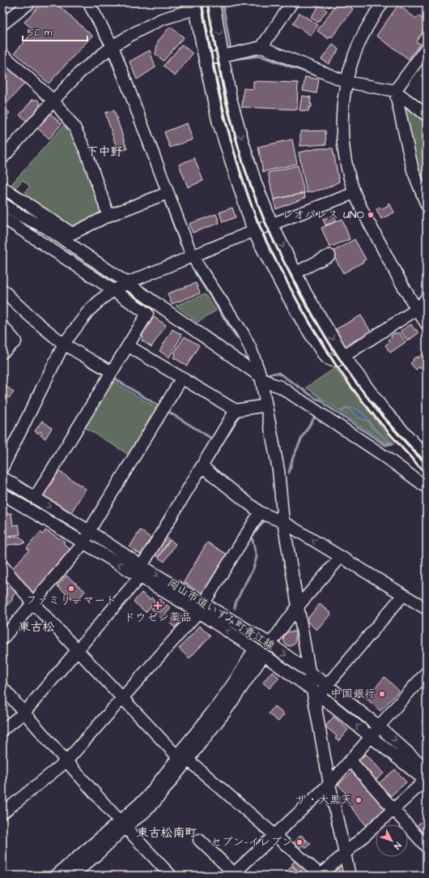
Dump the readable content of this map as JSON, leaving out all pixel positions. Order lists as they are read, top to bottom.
{
  "streets": {
    "street": ["岡山市道いずみ町青江線"]
  },
  "districts": ["下中野", "東古松", "東古松南町"],
  "places": {
    "other": [
      "レオパレス UNO",
      "ファミリーマート",
      "中国銀行",
      "ザ・大黒天",
      "セブン-イレブン"
    ],
    "health": ["ドウゼン薬品"]
  },
  "scale_bar": "50 m",
  "north": "bottom right"
}
